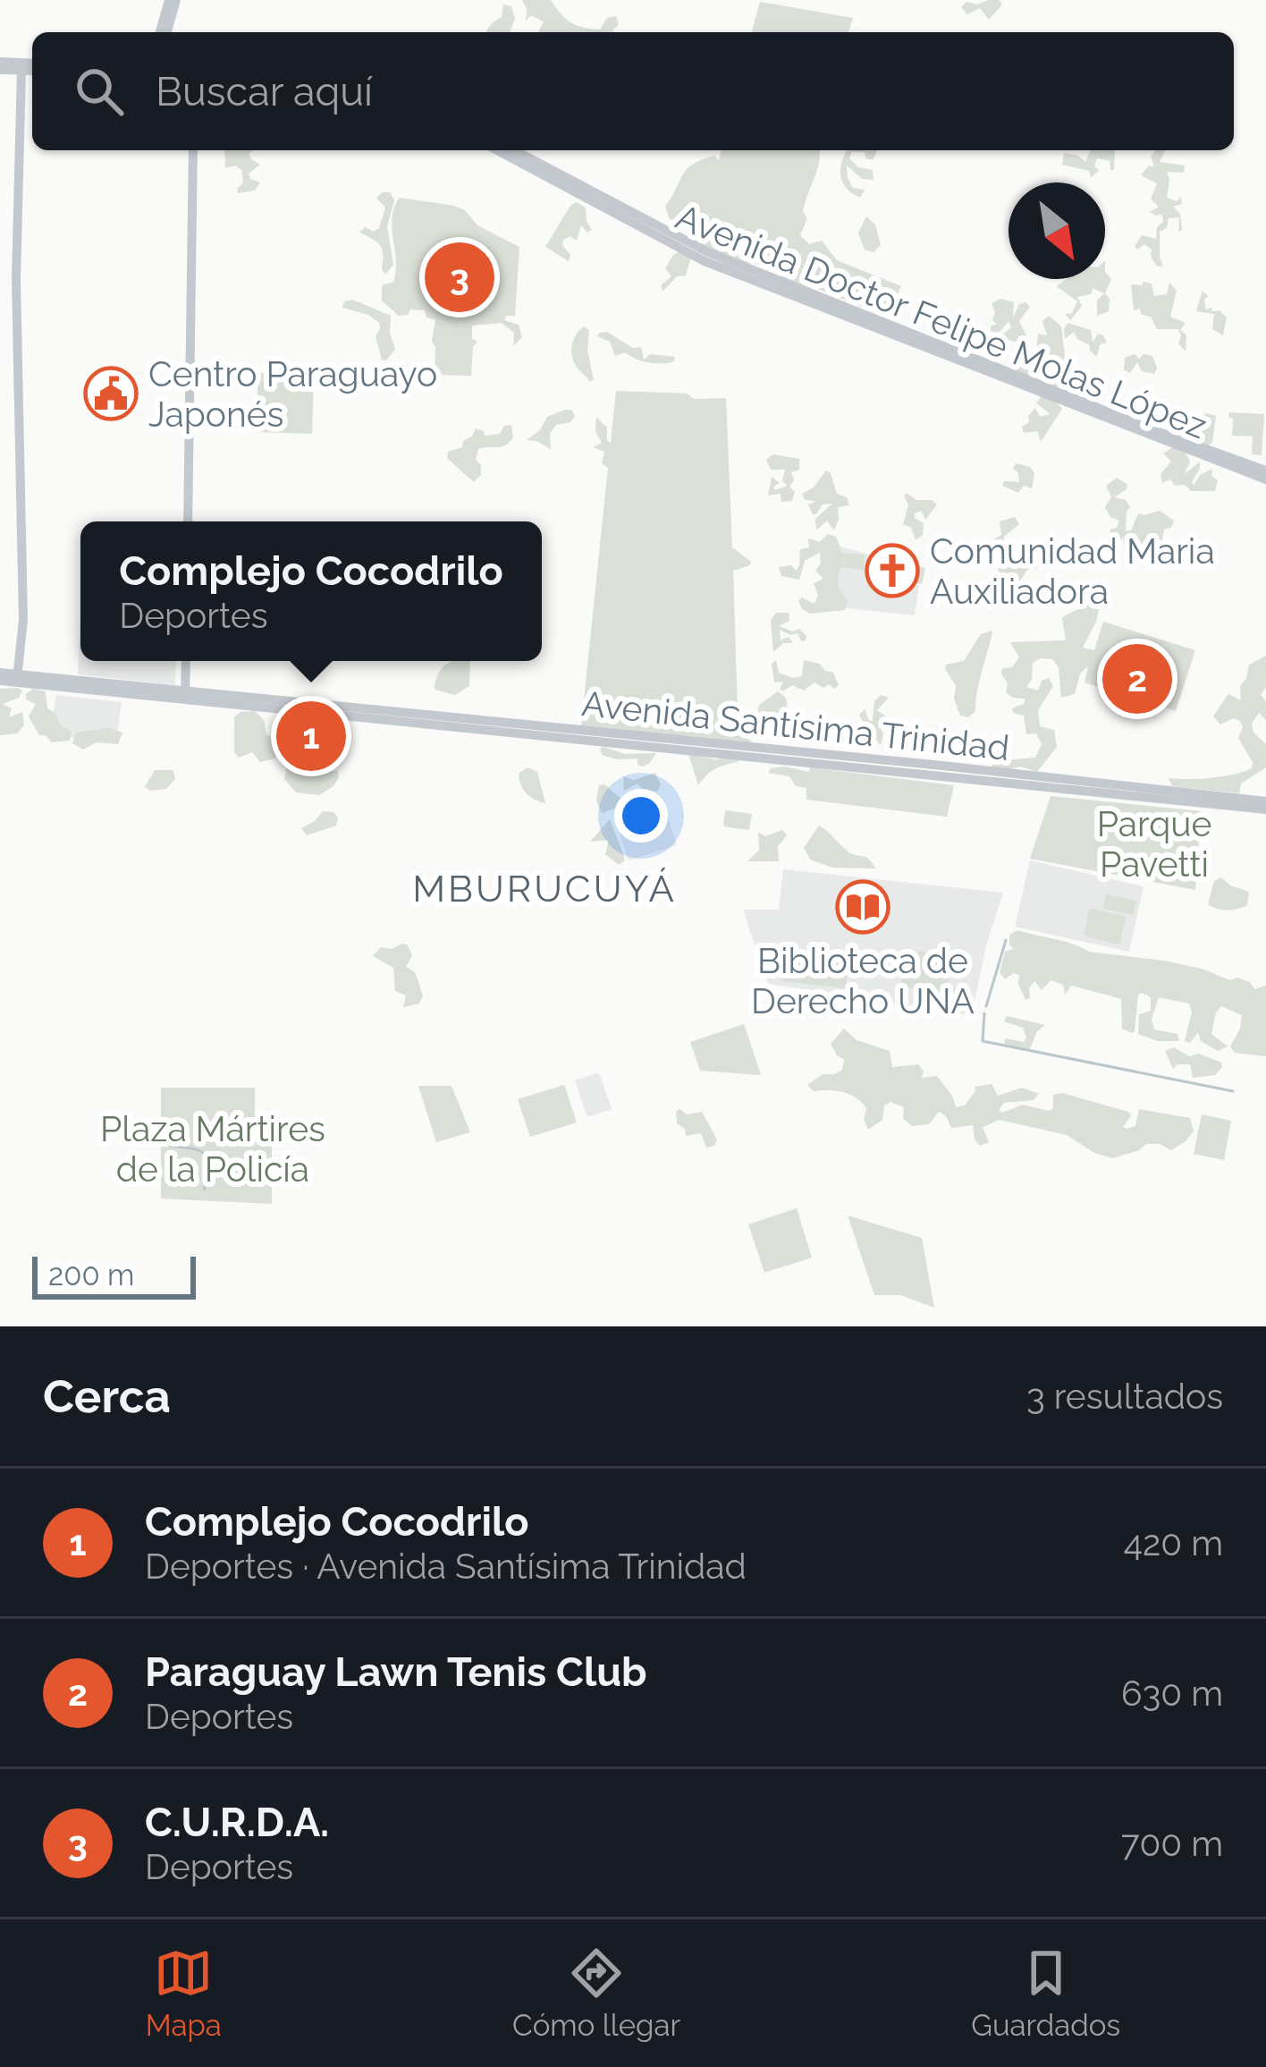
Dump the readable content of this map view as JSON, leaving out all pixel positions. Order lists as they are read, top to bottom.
{
  "streets": {
    "main road": ["Avenida Doctor Felipe Molas López", "Avenida Santísima Trinidad"]
  },
  "districts": ["MBURUCUYÁ"],
  "parks": ["Parque Pavetti", "Plaza Mártires de la Policía"],
  "places": {
    "public building": ["Centro Paraguayo Japonés"],
    "church": ["Comunidad Maria Auxiliadora"],
    "library": ["Biblioteca de Derecho UNA"]
  },
  "scale_bar": "200 m",
  "north": "bottom right",
  "page": {
    "search": "Buscar aquí",
    "pins": ["3", "2", "1"],
    "popup": ["Complejo Cocodrilo", "Deportes"],
    "scale": "200 m",
    "heading": ["Cerca", "3 resultados"],
    "list": [
      {
        "mark": "1",
        "name": "Complejo Cocodrilo",
        "note": "Deportes · Avenida Santísima Trinidad",
        "value": "420 m"
      },
      {
        "mark": "2",
        "name": "Paraguay Lawn Tenis Club",
        "note": "Deportes",
        "value": "630 m"
      },
      {
        "mark": "3",
        "name": "C.U.R.D.A.",
        "note": "Deportes",
        "value": "700 m"
      }
    ],
    "nav": ["Mapa", "Cómo llegar", "Guardados"]
  }
}
